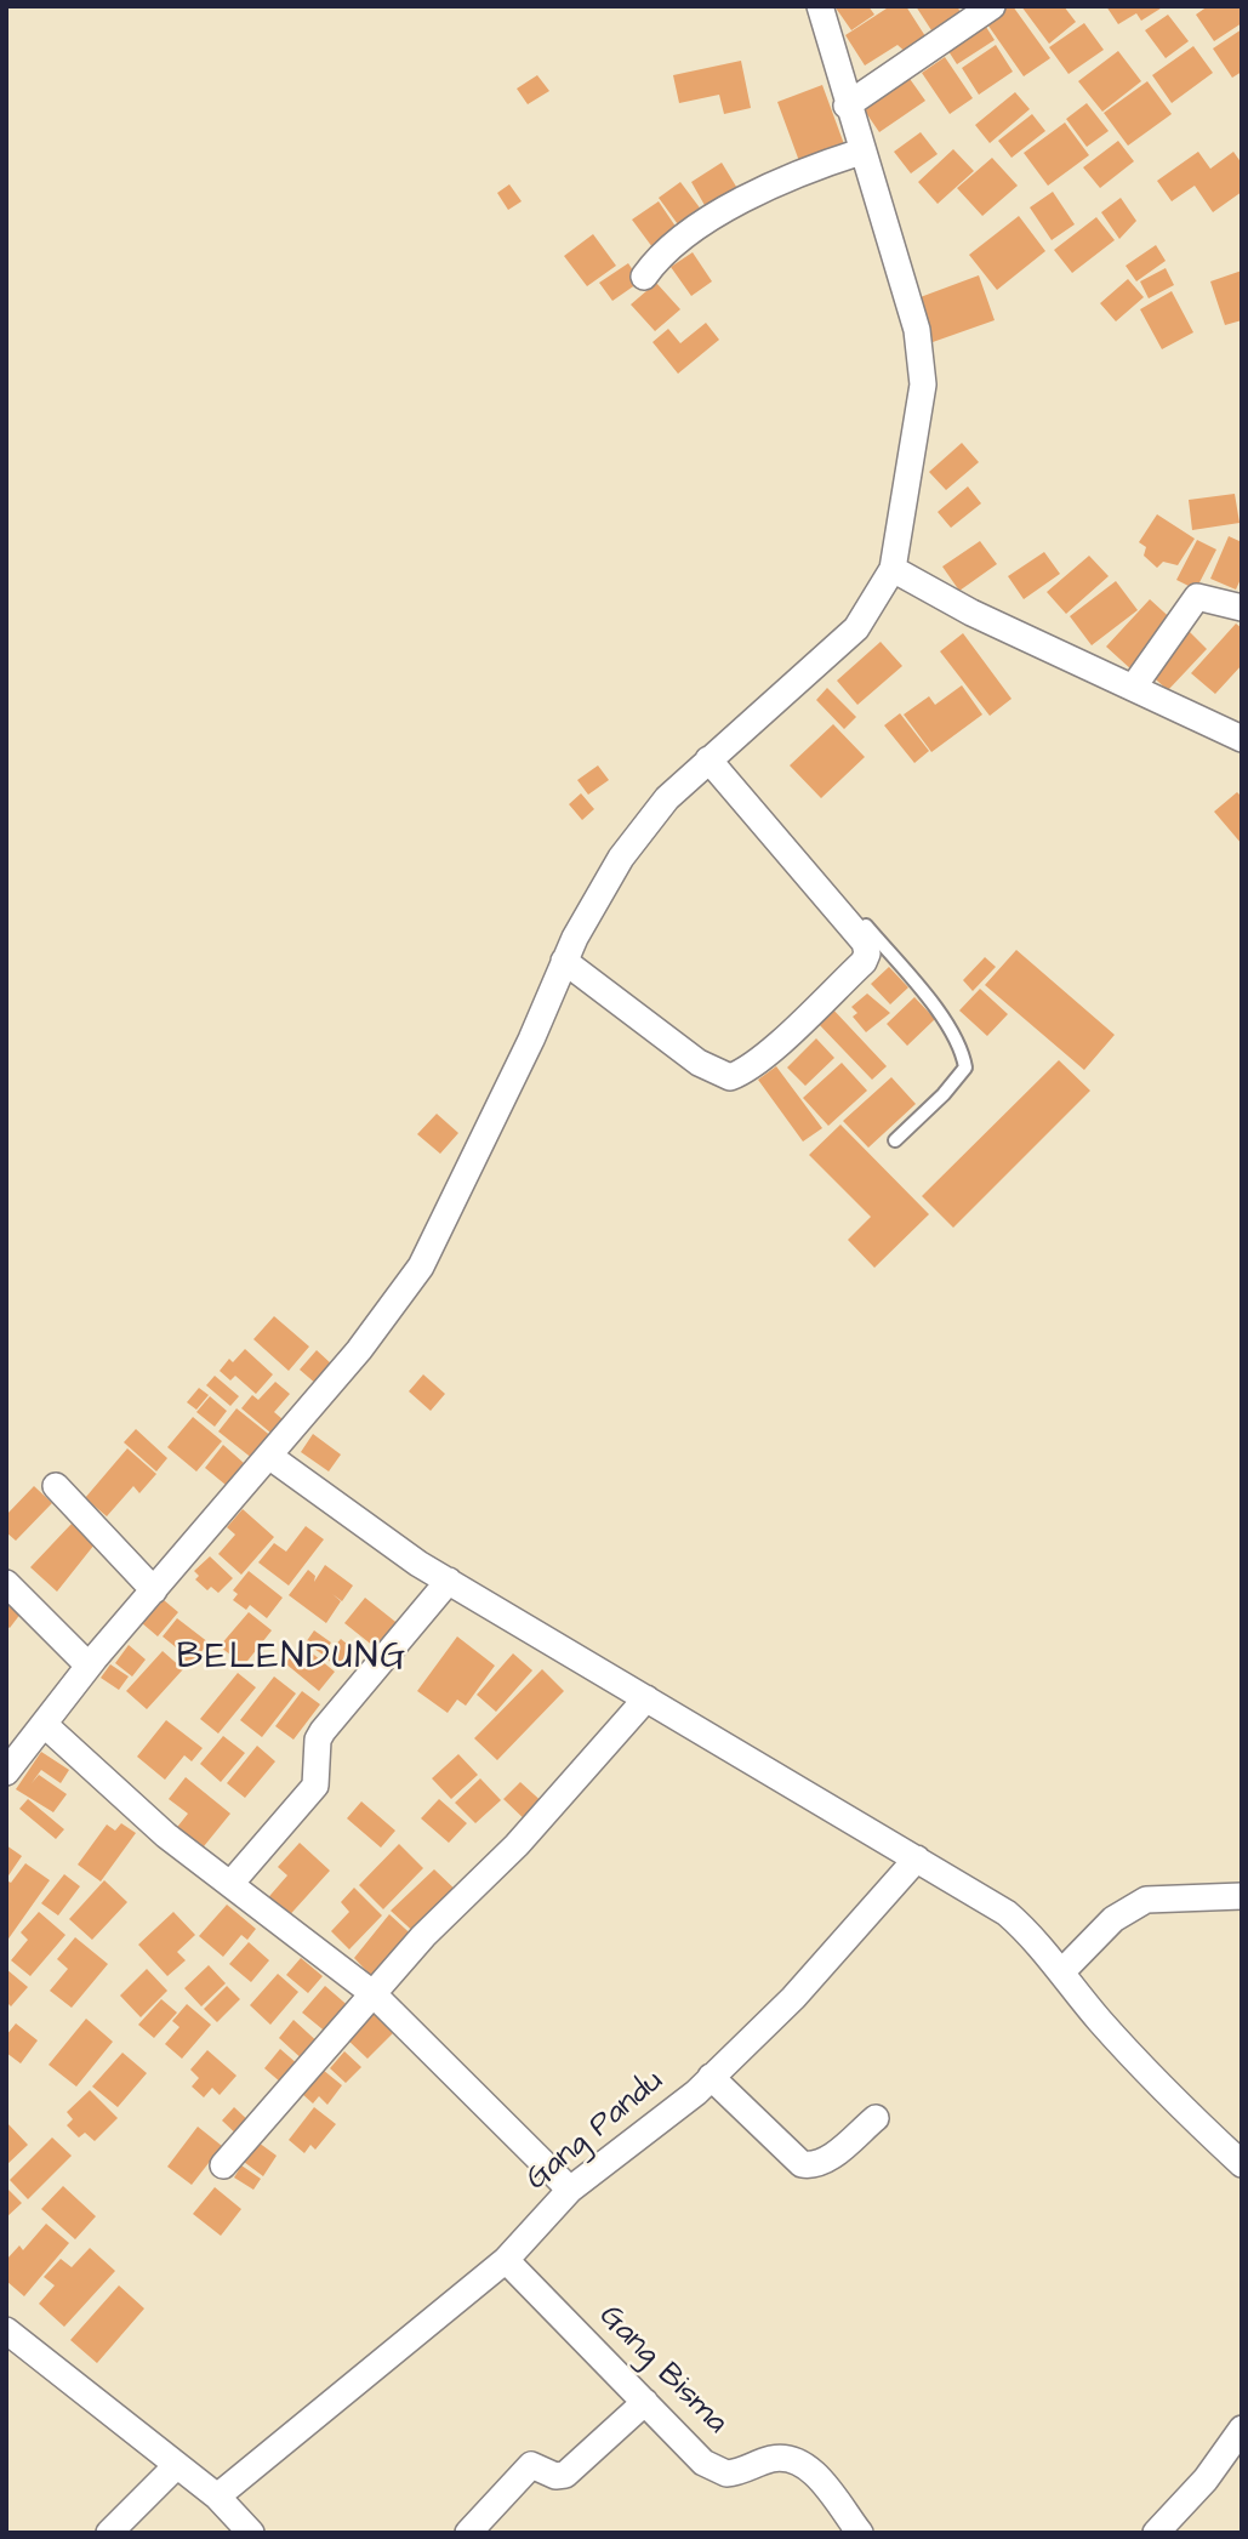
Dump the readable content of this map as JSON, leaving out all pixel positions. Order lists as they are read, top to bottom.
{
  "streets": {
    "street": ["Gang Pandu", "Gang Bisma"]
  },
  "crossings": [
    ["Gang Pandu", "Gang Bisma"]
  ],
  "districts": ["BELENDUNG"]
}
